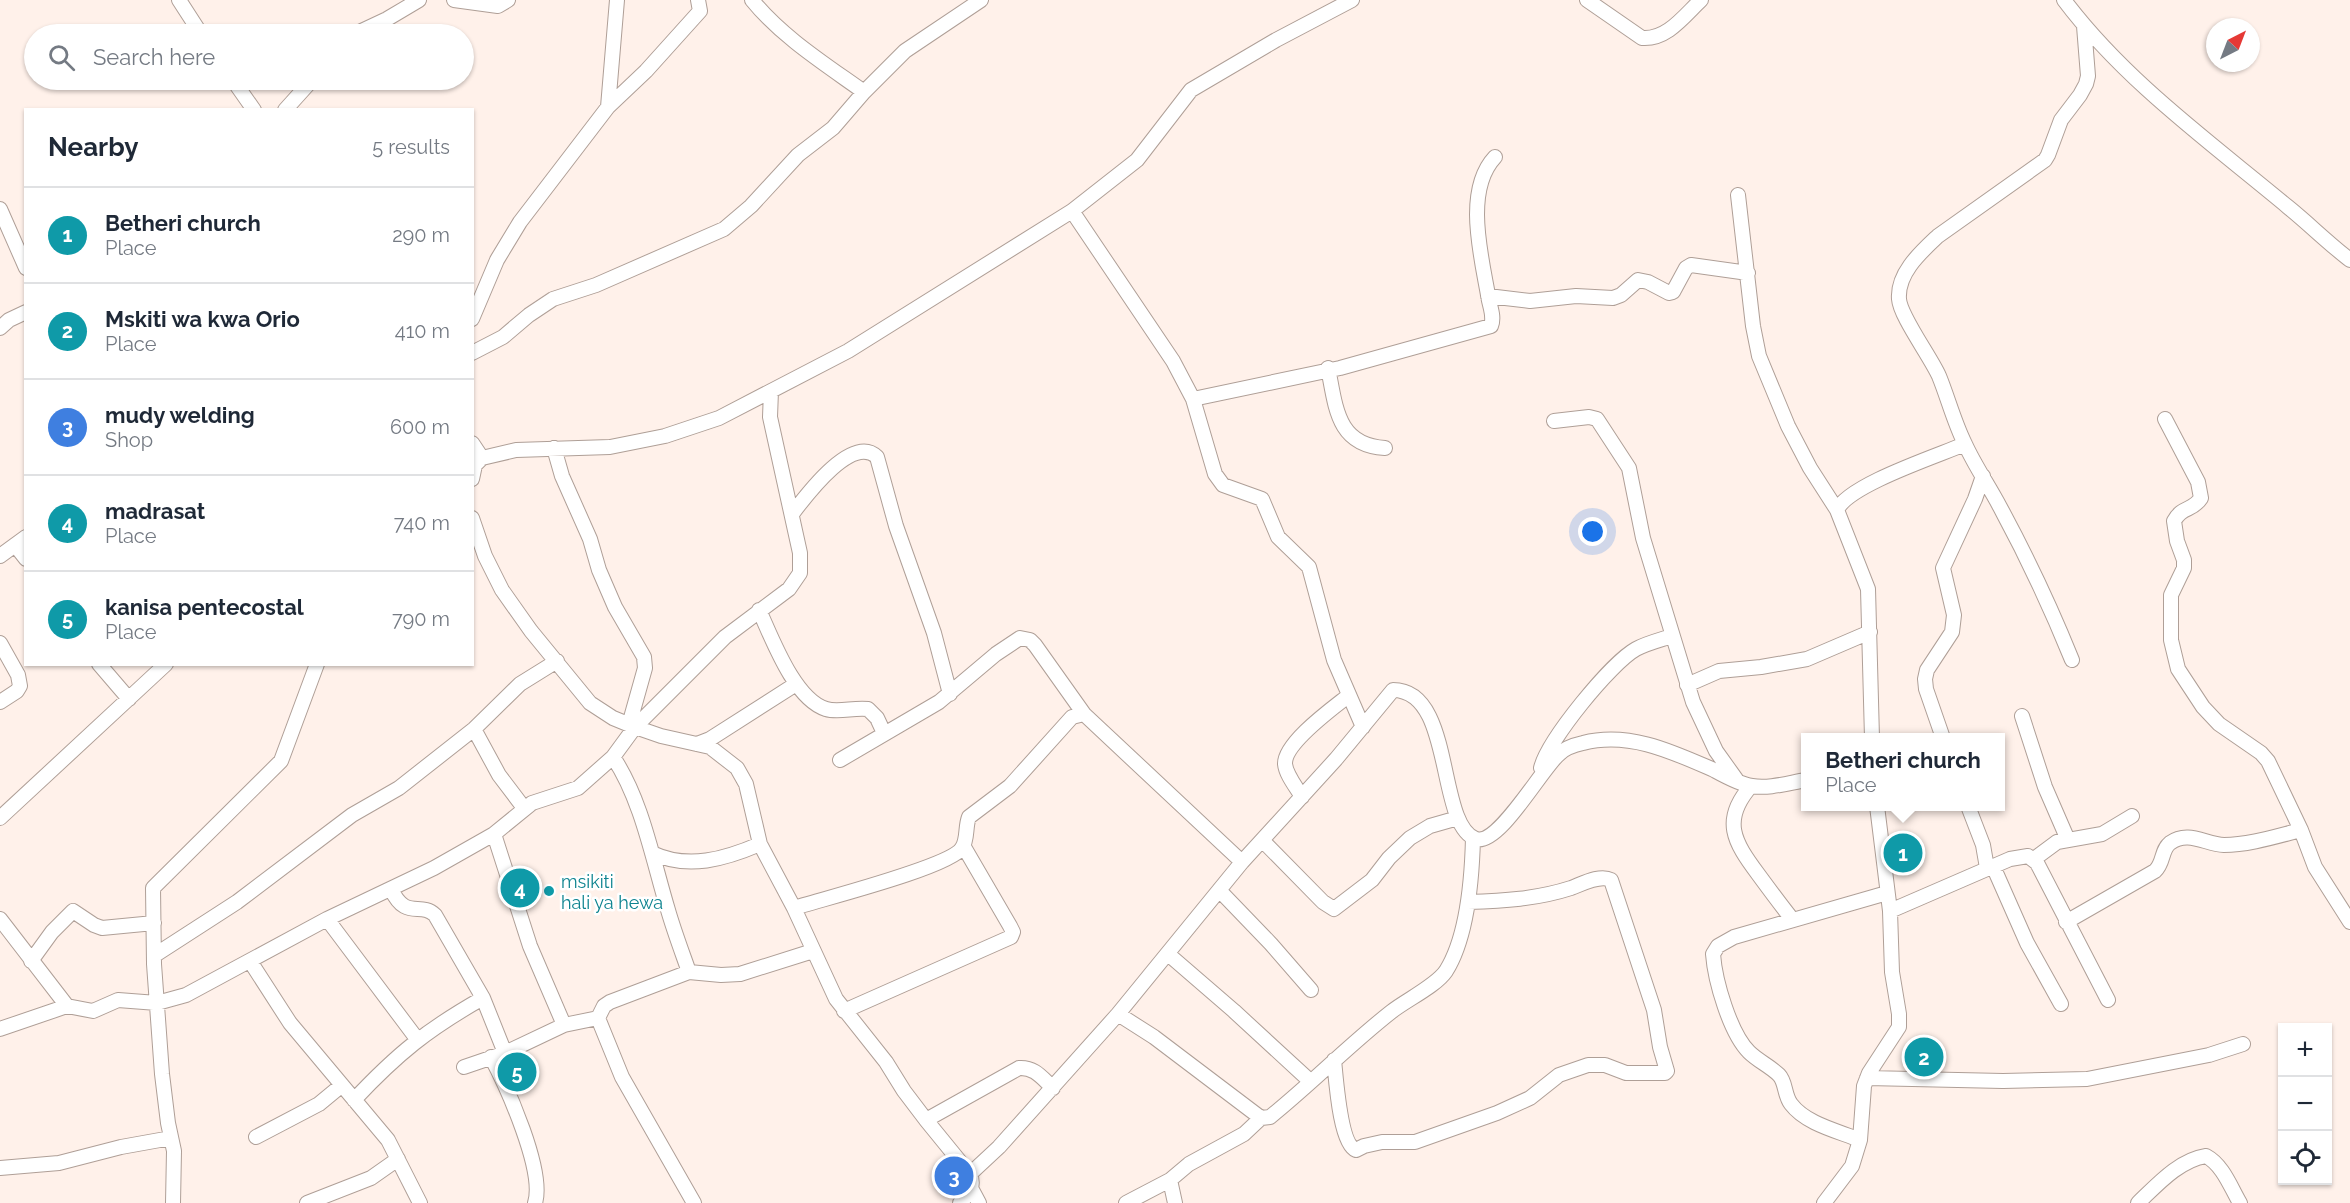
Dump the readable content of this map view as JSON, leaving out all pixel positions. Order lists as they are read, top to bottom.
{
  "places": ["msikiti hali ya hewa"],
  "north": "top right",
  "page": {
    "search": "Search here",
    "heading": ["Nearby", "5 results"],
    "list": [
      {
        "mark": "1",
        "name": "Betheri church",
        "note": "Place",
        "value": "290 m"
      },
      {
        "mark": "2",
        "name": "Mskiti wa kwa Orio",
        "note": "Place",
        "value": "410 m"
      },
      {
        "mark": "3",
        "name": "mudy welding",
        "note": "Shop",
        "value": "600 m"
      },
      {
        "mark": "4",
        "name": "madrasat",
        "note": "Place",
        "value": "740 m"
      },
      {
        "mark": "5",
        "name": "kanisa pentecostal",
        "note": "Place",
        "value": "790 m"
      }
    ],
    "popup": ["Betheri church", "Place"],
    "pins": [
      "1",
      "4",
      "2",
      "5",
      "3"
    ],
    "map_buttons": ["+", "−"]
  }
}
